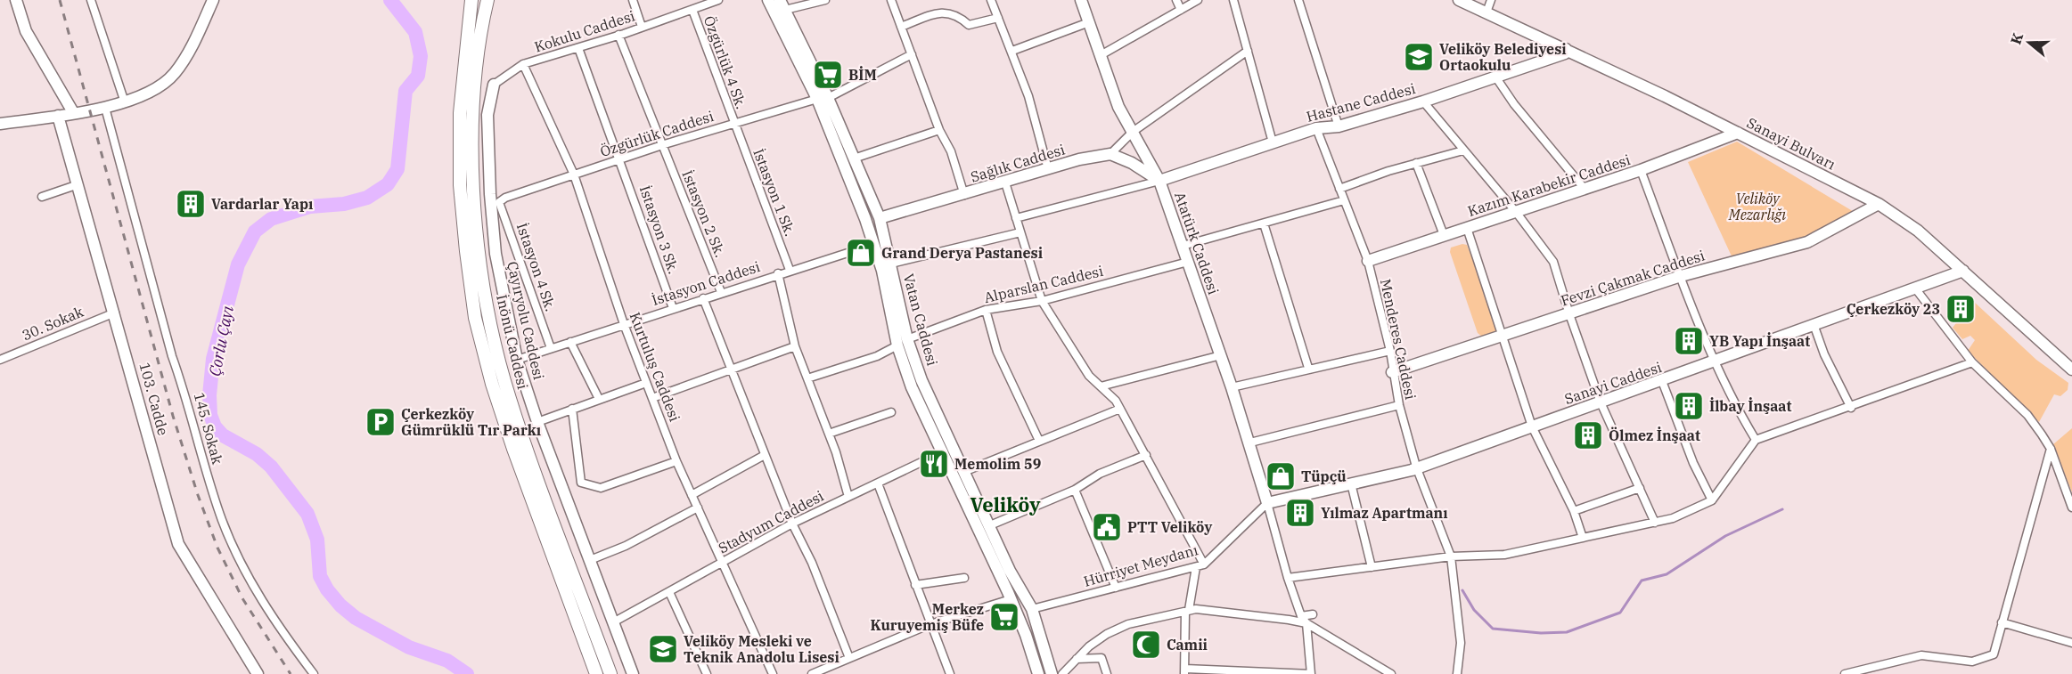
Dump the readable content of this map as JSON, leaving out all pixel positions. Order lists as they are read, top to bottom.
{
  "streets": {
    "main road": ["İnönü Caddesi"],
    "street": [
      "Kokulu Caddesi",
      "Özgürlük 4 Sk.",
      "Hastane Caddesi",
      "Özgürlük Caddesi",
      "Sanayi Bulvarı",
      "Sağlık Caddesi",
      "Kazım Karabekir Caddesi",
      "İstasyon 1 Sk.",
      "İstasyon 2 Sk.",
      "İstasyon 3 Sk.",
      "Atatürk Caddesi",
      "İstasyon 4 Sk.",
      "Fevzi Çakmak Caddesi",
      "İstasyon Caddesi",
      "Alparslan Caddesi",
      "Vatan Caddesi",
      "Çayıryolu Caddesi",
      "30. Sokak",
      "Menderes Caddesi",
      "Kurtuluş Caddesi",
      "Sanayi Caddesi",
      "103. Cadde",
      "145. Sokak",
      "Stadyum Caddesi",
      "Hürriyet Meydanı"
    ]
  },
  "crossings": [
    ["Kokulu Caddesi", "Özgürlük 4 Sk."],
    ["Kokulu Caddesi", "İstasyon 2 Sk."],
    ["Kokulu Caddesi", "İstasyon 3 Sk."],
    ["Kokulu Caddesi", "Çayıryolu Caddesi"],
    ["Kokulu Caddesi", "Kurtuluş Caddesi"],
    ["Özgürlük 4 Sk.", "Özgürlük Caddesi"],
    ["Özgürlük 4 Sk.", "İstasyon 1 Sk."],
    ["Hastane Caddesi", "Sanayi Bulvarı"],
    ["Hastane Caddesi", "Atatürk Caddesi"],
    ["Hastane Caddesi", "Menderes Caddesi"],
    ["Özgürlük Caddesi", "İstasyon 1 Sk."],
    ["Özgürlük Caddesi", "İstasyon 2 Sk."],
    ["Özgürlük Caddesi", "İstasyon 3 Sk."],
    ["Özgürlük Caddesi", "İstasyon 4 Sk."],
    ["Özgürlük Caddesi", "Vatan Caddesi"],
    ["Özgürlük Caddesi", "Kurtuluş Caddesi"],
    ["Sanayi Bulvarı", "Kazım Karabekir Caddesi"],
    ["Sanayi Bulvarı", "Fevzi Çakmak Caddesi"],
    ["Sanayi Bulvarı", "Sanayi Caddesi"],
    ["Sağlık Caddesi", "Vatan Caddesi"],
    ["Kazım Karabekir Caddesi", "Menderes Caddesi"],
    ["İstasyon 1 Sk.", "İstasyon Caddesi"],
    ["İstasyon 2 Sk.", "İstasyon Caddesi"],
    ["İstasyon 3 Sk.", "İstasyon Caddesi"],
    ["Atatürk Caddesi", "Alparslan Caddesi"],
    ["Atatürk Caddesi", "Sanayi Caddesi"],
    ["Atatürk Caddesi", "Hürriyet Meydanı"],
    ["İstasyon 4 Sk.", "İstasyon Caddesi"],
    ["Fevzi Çakmak Caddesi", "Menderes Caddesi"],
    ["İstasyon Caddesi", "Vatan Caddesi"],
    ["İstasyon Caddesi", "Çayıryolu Caddesi"],
    ["İstasyon Caddesi", "Kurtuluş Caddesi"],
    ["Alparslan Caddesi", "Vatan Caddesi"],
    ["Vatan Caddesi", "Stadyum Caddesi"],
    ["Vatan Caddesi", "Hürriyet Meydanı"],
    ["Çayıryolu Caddesi", "Stadyum Caddesi"],
    ["30. Sokak", "103. Cadde"],
    ["Menderes Caddesi", "Sanayi Caddesi"],
    ["Kurtuluş Caddesi", "Stadyum Caddesi"],
    ["Sanayi Caddesi", "Hürriyet Meydanı"]
  ],
  "districts": ["Veliköy"],
  "water": ["Çorlu Çayı"],
  "parks": ["Veliköy Mezarlığı"],
  "places": {
    "school or university": ["Veliköy Belediyesi Ortaokulu", "Veliköy Mesleki ve Teknik Anadolu Lisesi"],
    "supermarket": ["BİM", "Merkez Kuruyemiş Büfe"],
    "building": [
      "Vardarlar Yapı",
      "Çerkezköy 23",
      "YB Yapı İnşaat",
      "İlbay İnşaat",
      "Ölmez İnşaat",
      "Yılmaz Apartmanı"
    ],
    "shop": ["Grand Derya Pastanesi", "Tüpçü"],
    "parking": ["Çerkezköy Gümrüklü Tır Parkı"],
    "restaurant": ["Memolim 59"],
    "public building": ["PTT Veliköy"],
    "mosque": ["Camii"]
  },
  "north": "left"
}
